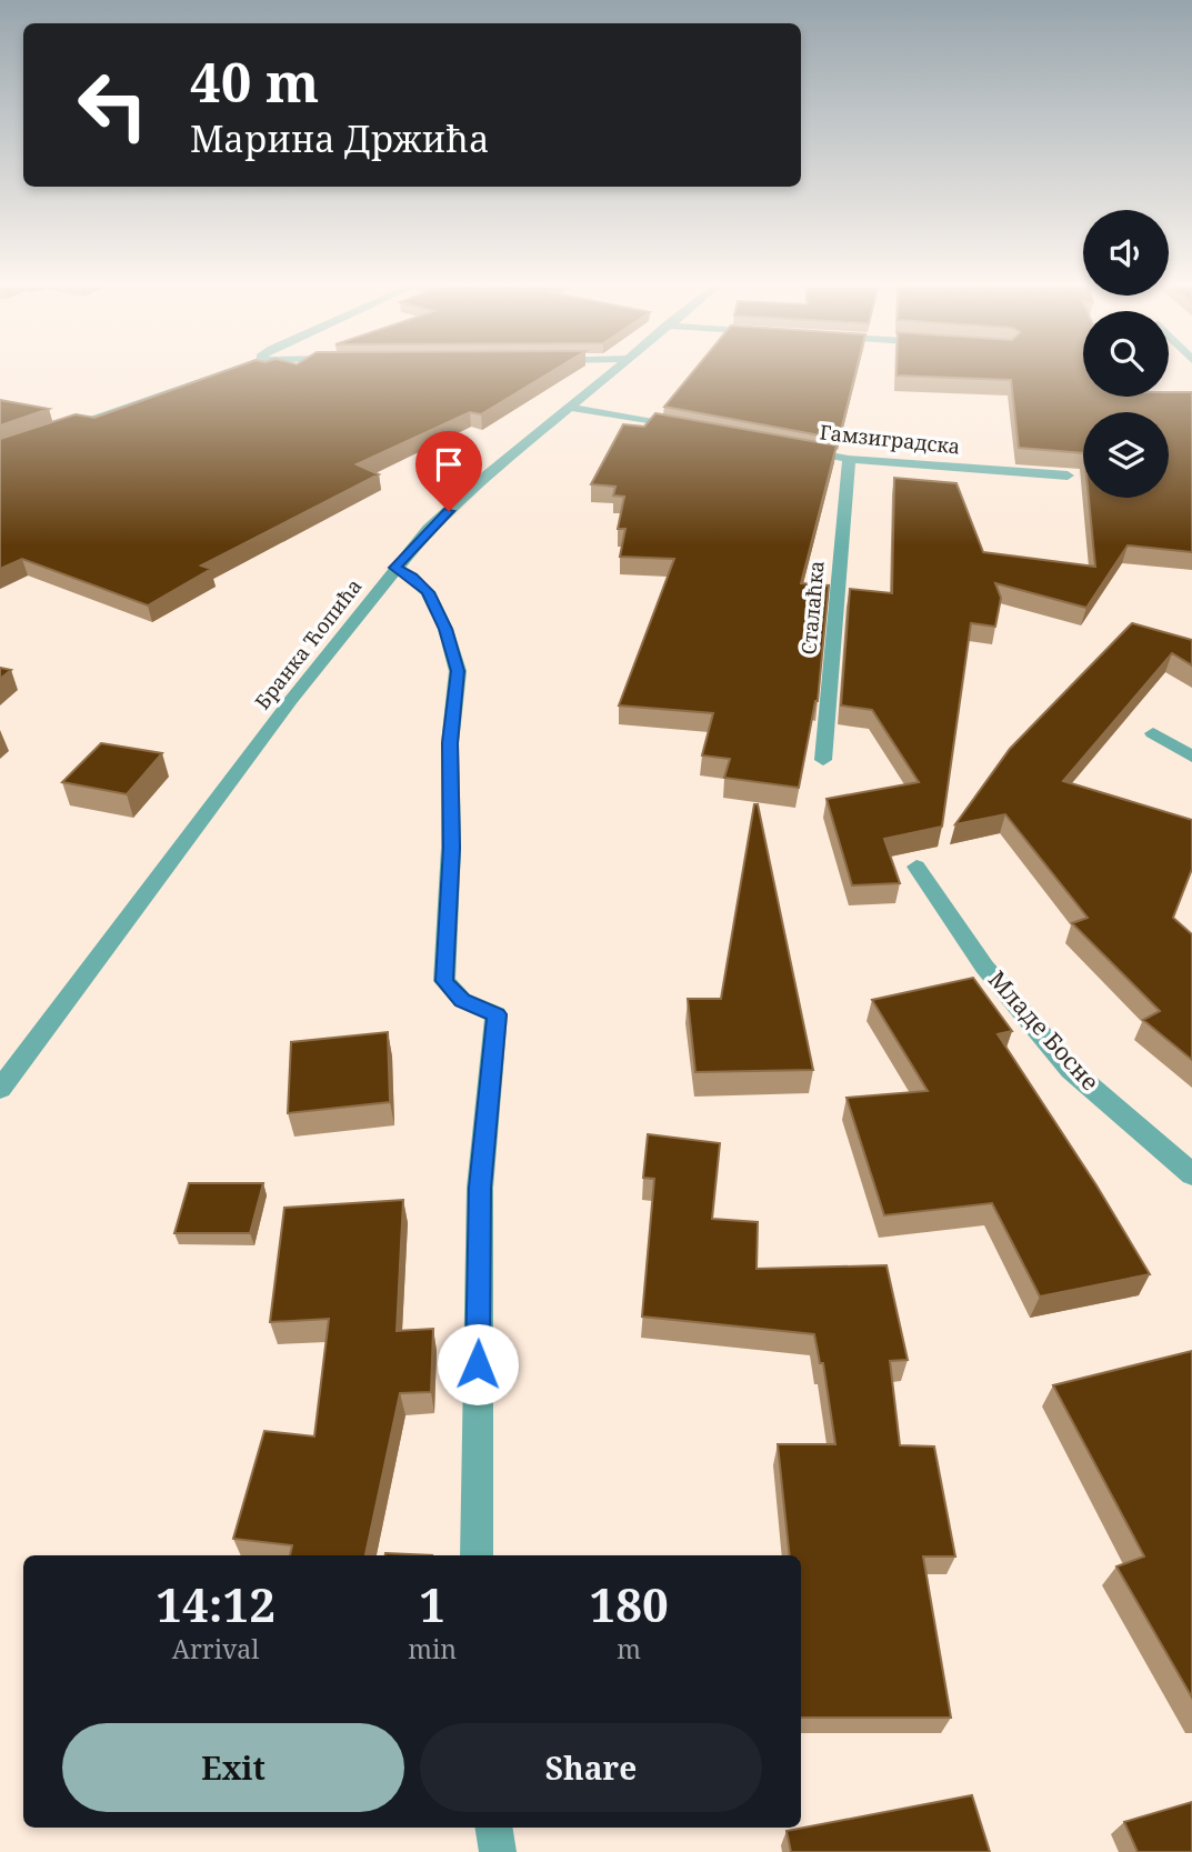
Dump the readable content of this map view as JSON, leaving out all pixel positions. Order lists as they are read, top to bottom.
{
  "streets": {
    "street": [
      "Гамзиградска",
      "Сталаћка",
      "Бранка Ћопића",
      "Младе Босне"
    ]
  },
  "crossings": [
    ["Гамзиградска", "Сталаћка"]
  ],
  "page": {
    "turn": ["40 m", "Марина Држића"],
    "eta": [
      "14:12",
      "Arrival",
      "1",
      "min",
      "180",
      "m"
    ],
    "buttons": ["Exit", "Share"]
  }
}
